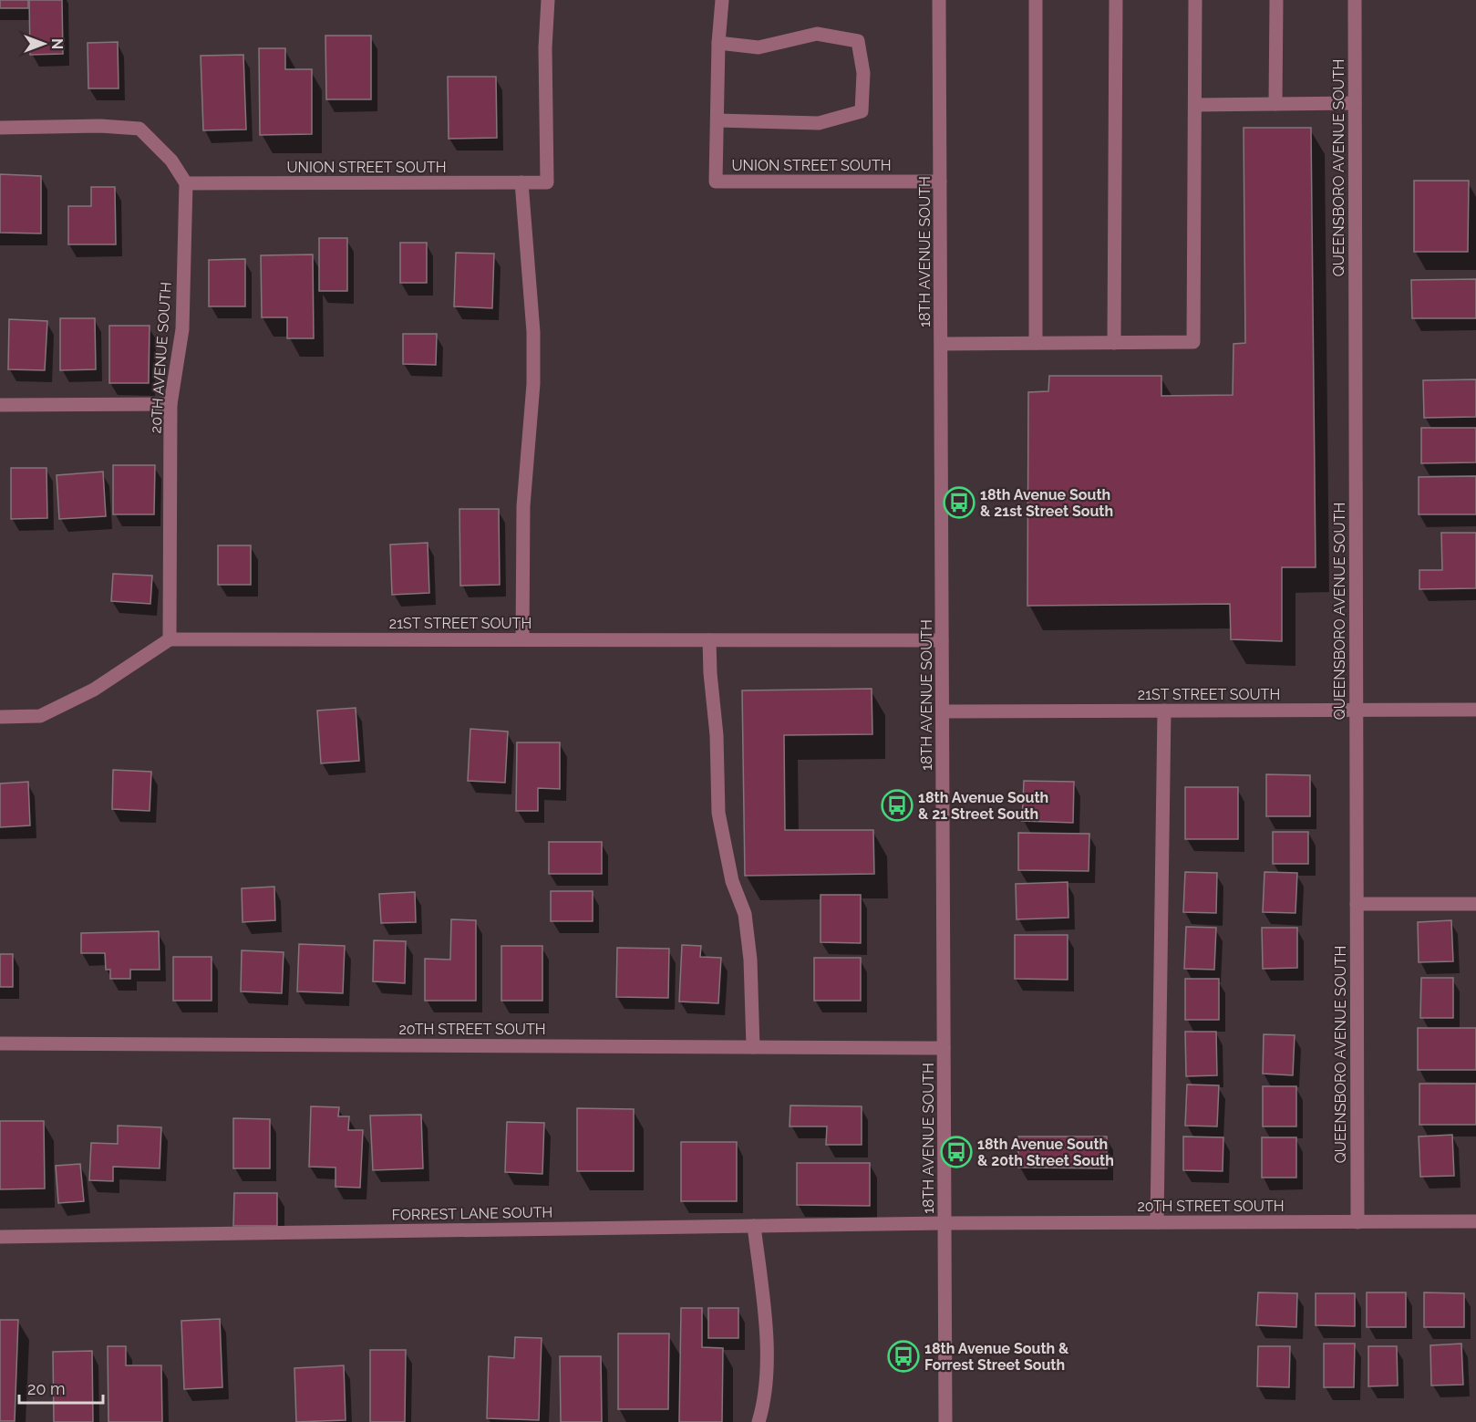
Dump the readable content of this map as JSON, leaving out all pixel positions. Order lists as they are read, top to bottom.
{
  "streets": {
    "street": [
      "UNION STREET SOUTH",
      "QUEENSBORO AVENUE SOUTH",
      "18TH AVENUE SOUTH",
      "20TH AVENUE SOUTH",
      "21ST STREET SOUTH",
      "20TH STREET SOUTH",
      "FORREST LANE SOUTH"
    ]
  },
  "crossings": [
    ["UNION STREET SOUTH", "18TH AVENUE SOUTH"],
    ["UNION STREET SOUTH", "20TH AVENUE SOUTH"],
    ["QUEENSBORO AVENUE SOUTH", "21ST STREET SOUTH"],
    ["QUEENSBORO AVENUE SOUTH", "20TH STREET SOUTH"],
    ["18TH AVENUE SOUTH", "21ST STREET SOUTH"],
    ["18TH AVENUE SOUTH", "20TH STREET SOUTH"],
    ["18TH AVENUE SOUTH", "FORREST LANE SOUTH"],
    ["20TH AVENUE SOUTH", "21ST STREET SOUTH"],
    ["20TH STREET SOUTH", "FORREST LANE SOUTH"]
  ],
  "places": {
    "bus stop": [
      "18th Avenue South & 21st Street South",
      "18th Avenue South & 21 Street South",
      "18th Avenue South & 20th Street South",
      "18th Avenue South & Forrest Street South"
    ]
  },
  "scale_bar": "20 m",
  "north": "right"
}
